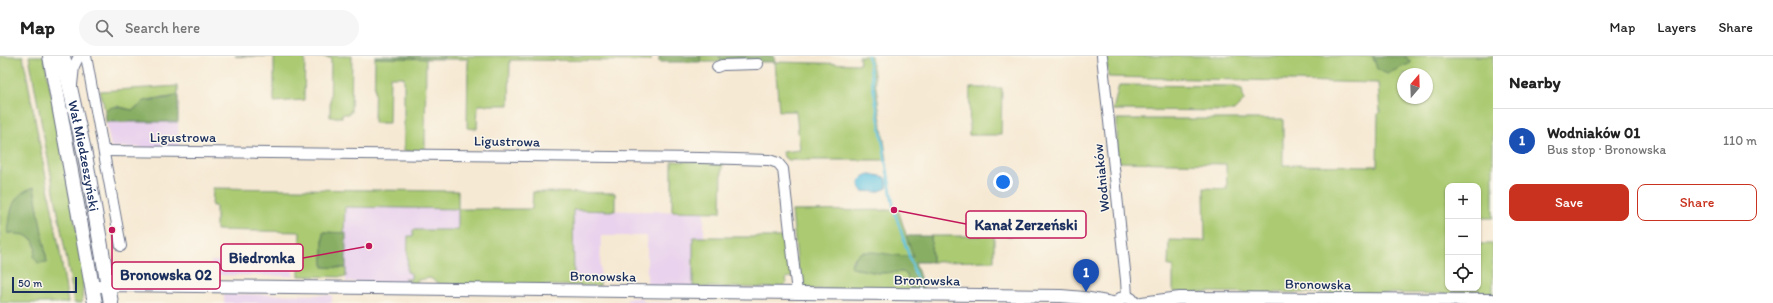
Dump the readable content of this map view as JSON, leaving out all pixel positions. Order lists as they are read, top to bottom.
{
  "streets": {
    "main road": ["Wał Miedzeszyński"],
    "street": ["Ligustrowa", "Wodniaków", "Bronowska"]
  },
  "crossings": [
    ["Ligustrowa", "Wał Miedzeszyński"],
    ["Ligustrowa", "Bronowska"],
    ["Wał Miedzeszyński", "Bronowska"]
  ],
  "places": ["Kanał Zerzeński", "Bronowska 02", "Biedronka"],
  "scale_bar": "50 m",
  "north": "top",
  "page": {
    "header": "Map",
    "search": "Search here",
    "nav": ["Map", "Layers", "Share"],
    "heading": "Nearby",
    "list": [
      {
        "mark": "1",
        "name": "Wodniaków 01",
        "note": "Bus stop · Bronowska",
        "value": "110 m"
      }
    ],
    "buttons": ["Save", "Share"],
    "map_buttons": ["+", "−"],
    "pins": "1",
    "scale": "50 m"
  }
}
